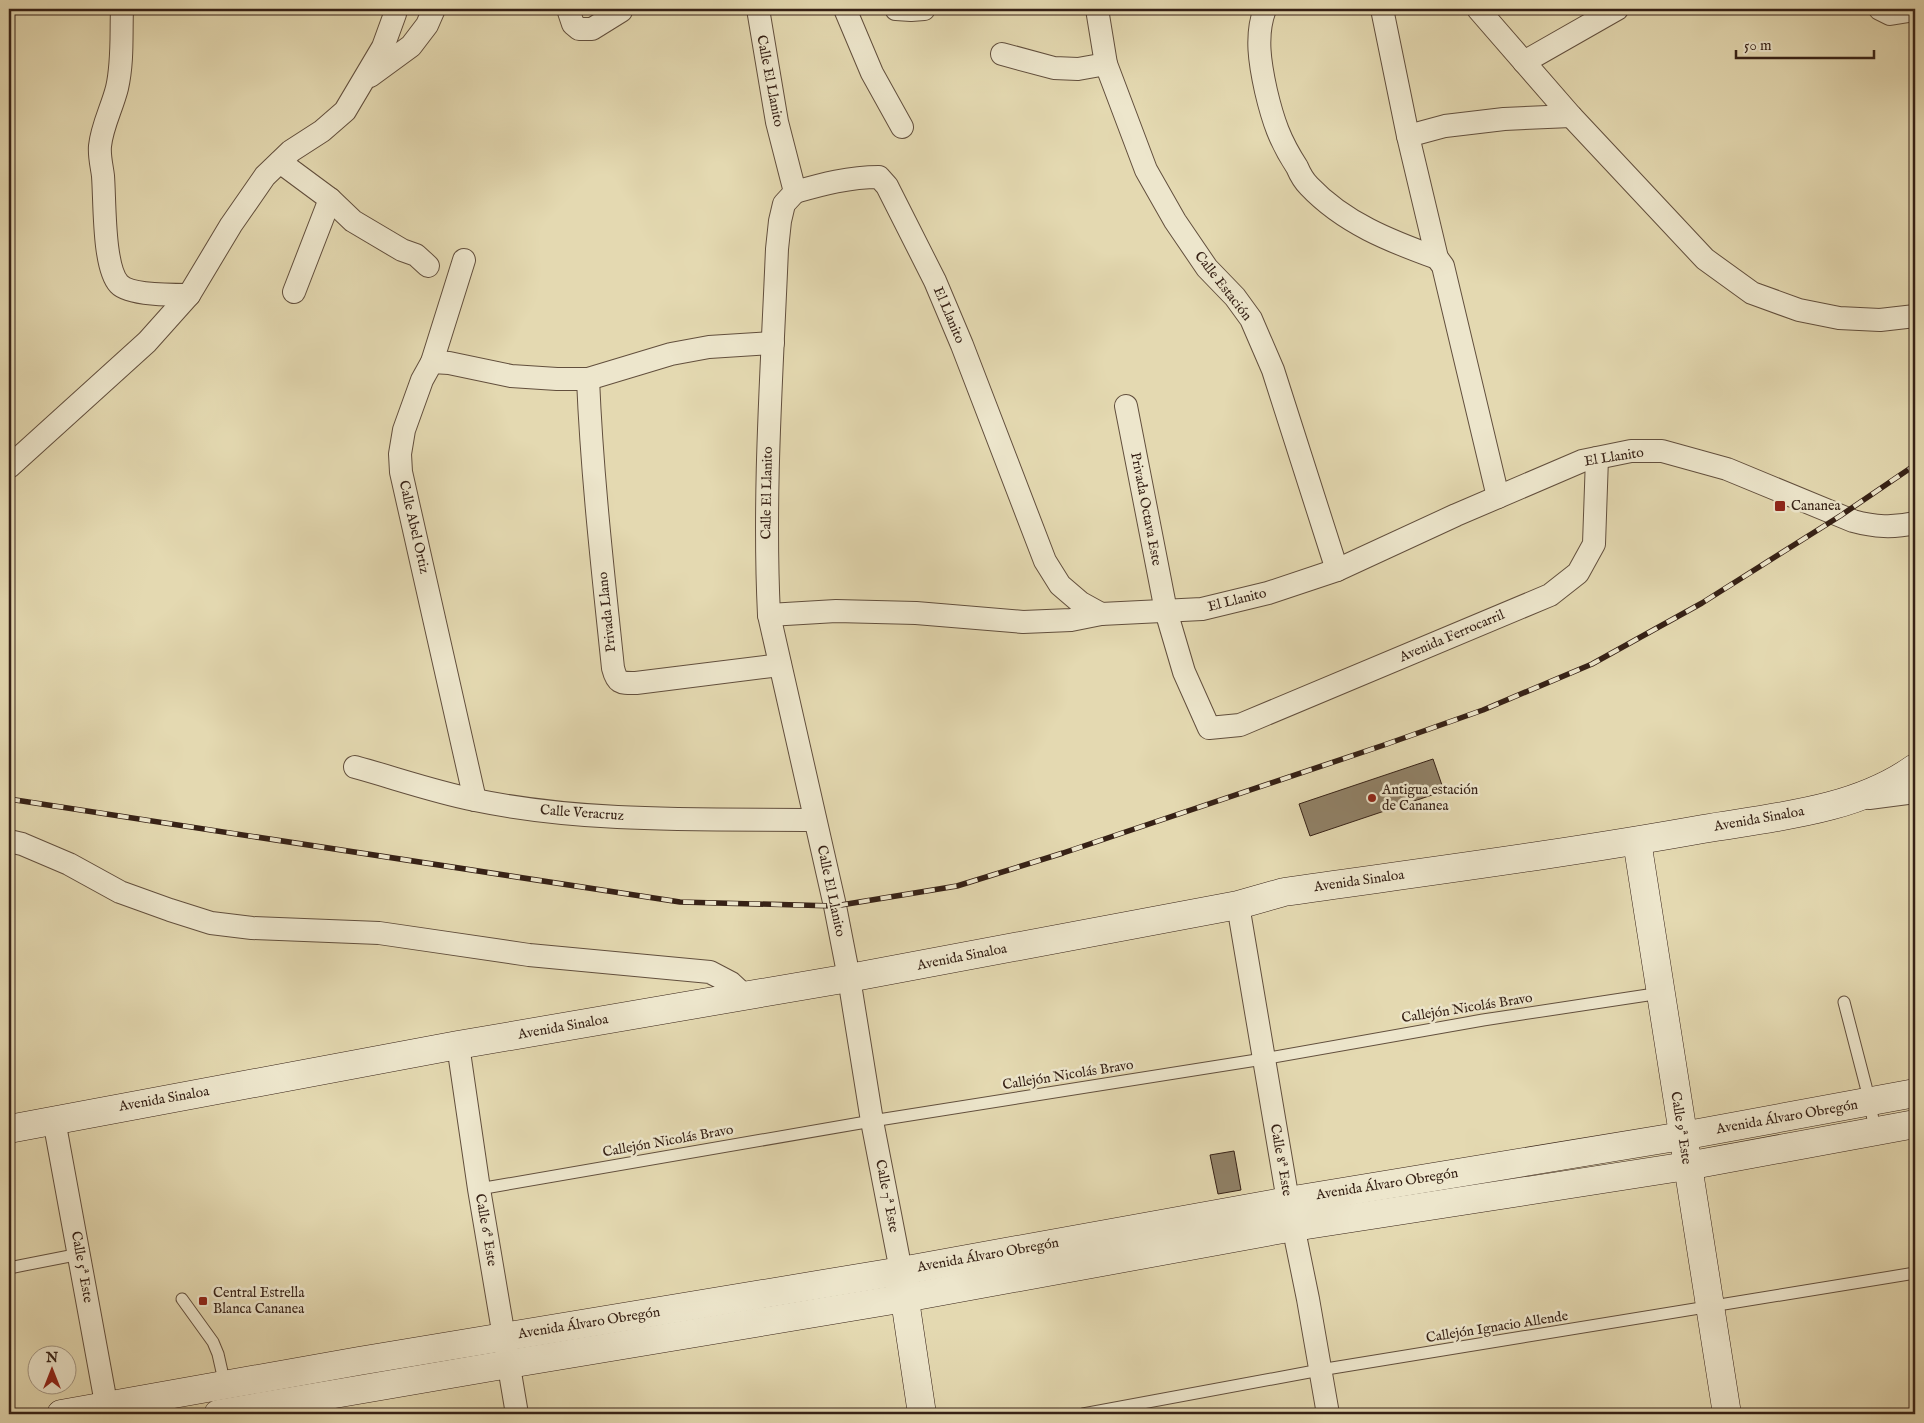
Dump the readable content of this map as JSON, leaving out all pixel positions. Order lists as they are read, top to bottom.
{
  "streets": {
    "street": [
      "Calle El Llanito",
      "Calle Estación",
      "El Llanito",
      "Privada Octava Este",
      "Calle Abel Ortiz",
      "Privada Llano",
      "Avenida Ferrocarril",
      "Calle Veracruz",
      "Avenida Sinaloa",
      "Avenida Álvaro Obregón",
      "Calle 9ª Este",
      "Calle 8ª Este",
      "Calle 7ª Este",
      "Calle 6ª Este",
      "Calle 5ª Este"
    ],
    "lane": ["Callejón Nicolás Bravo", "Callejón Ignacio Allende"]
  },
  "crossings": [
    ["Calle El Llanito", "El Llanito"],
    ["Calle El Llanito", "Privada Llano"],
    ["Calle El Llanito", "Calle Veracruz"],
    ["Calle El Llanito", "Avenida Sinaloa"],
    ["Calle El Llanito", "Calle 7ª Este"],
    ["Calle Estación", "El Llanito"],
    ["El Llanito", "Privada Octava Este"],
    ["El Llanito", "Avenida Ferrocarril"],
    ["Privada Octava Este", "Avenida Ferrocarril"],
    ["Calle Abel Ortiz", "Calle Veracruz"],
    ["Avenida Sinaloa", "Calle 9ª Este"],
    ["Avenida Sinaloa", "Calle 8ª Este"],
    ["Avenida Sinaloa", "Calle 7ª Este"],
    ["Avenida Sinaloa", "Calle 6ª Este"],
    ["Avenida Sinaloa", "Calle 5ª Este"],
    ["Callejón Nicolás Bravo", "Calle 9ª Este"],
    ["Callejón Nicolás Bravo", "Calle 8ª Este"],
    ["Callejón Nicolás Bravo", "Calle 7ª Este"],
    ["Callejón Nicolás Bravo", "Calle 6ª Este"],
    ["Avenida Álvaro Obregón", "Calle 9ª Este"],
    ["Avenida Álvaro Obregón", "Calle 8ª Este"],
    ["Avenida Álvaro Obregón", "Calle 7ª Este"],
    ["Avenida Álvaro Obregón", "Calle 6ª Este"],
    ["Avenida Álvaro Obregón", "Calle 5ª Este"],
    ["Calle 9ª Este", "Callejón Ignacio Allende"],
    ["Calle 8ª Este", "Callejón Ignacio Allende"]
  ],
  "places": {
    "transit": ["Cananea", "Central Estrella Blanca Cananea"],
    "other": ["Antigua estación de Cananea"]
  },
  "scale_bar": "50 m",
  "north": "top"
}
